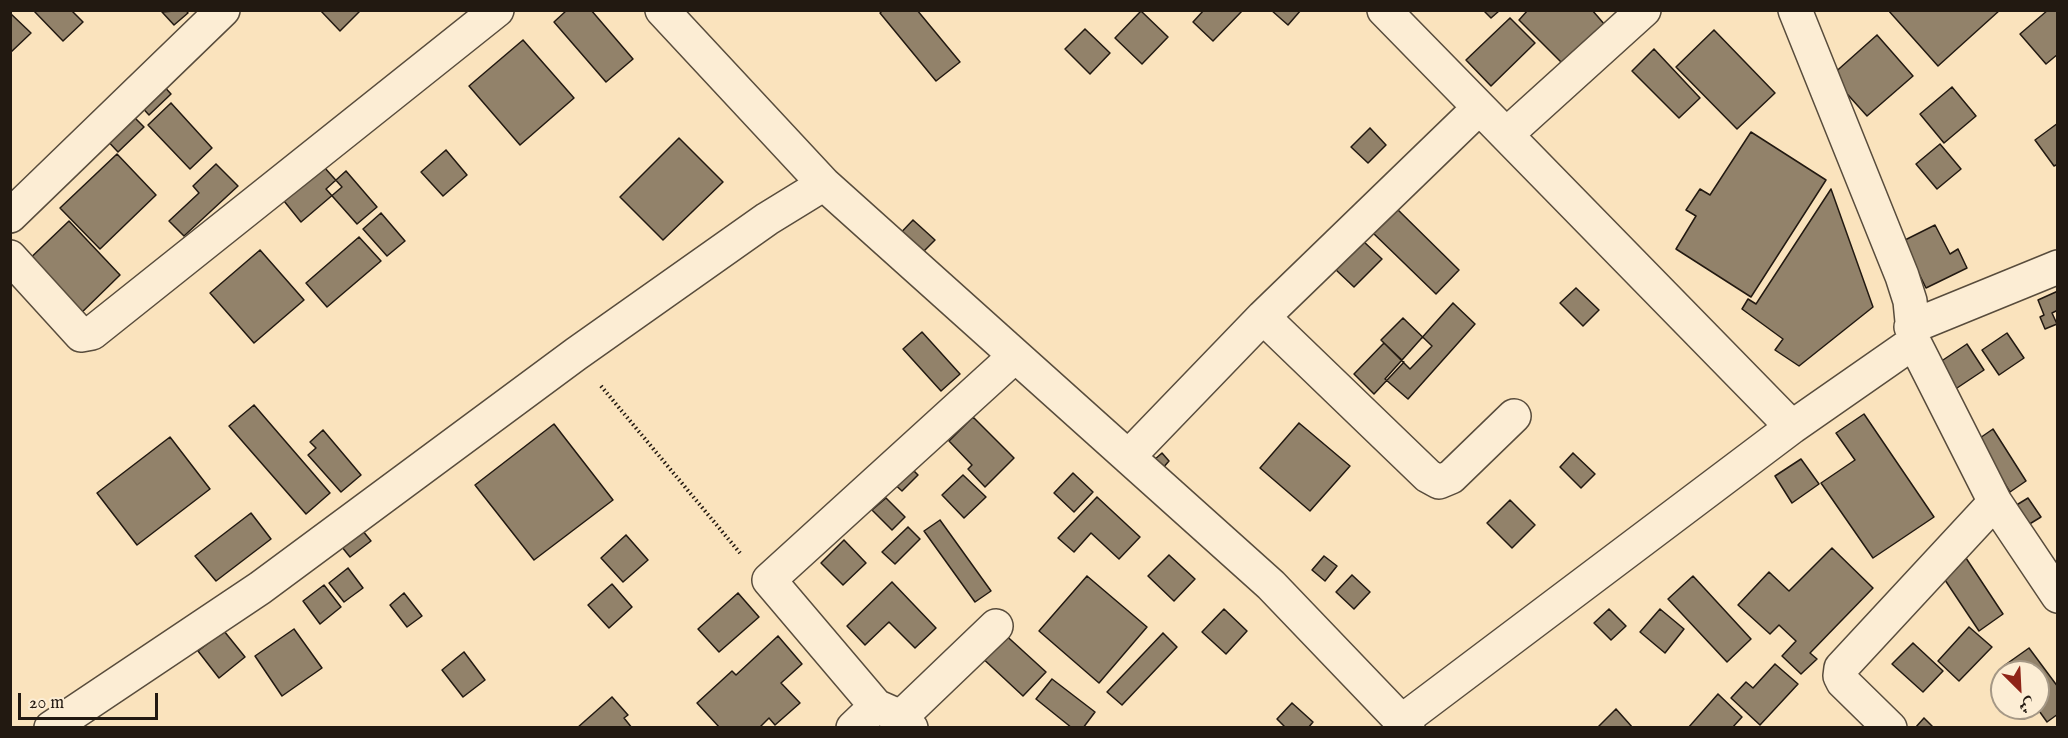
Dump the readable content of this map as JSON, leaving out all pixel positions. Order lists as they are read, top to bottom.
{
  "scale_bar": "20 m",
  "north": "bottom right"
}
